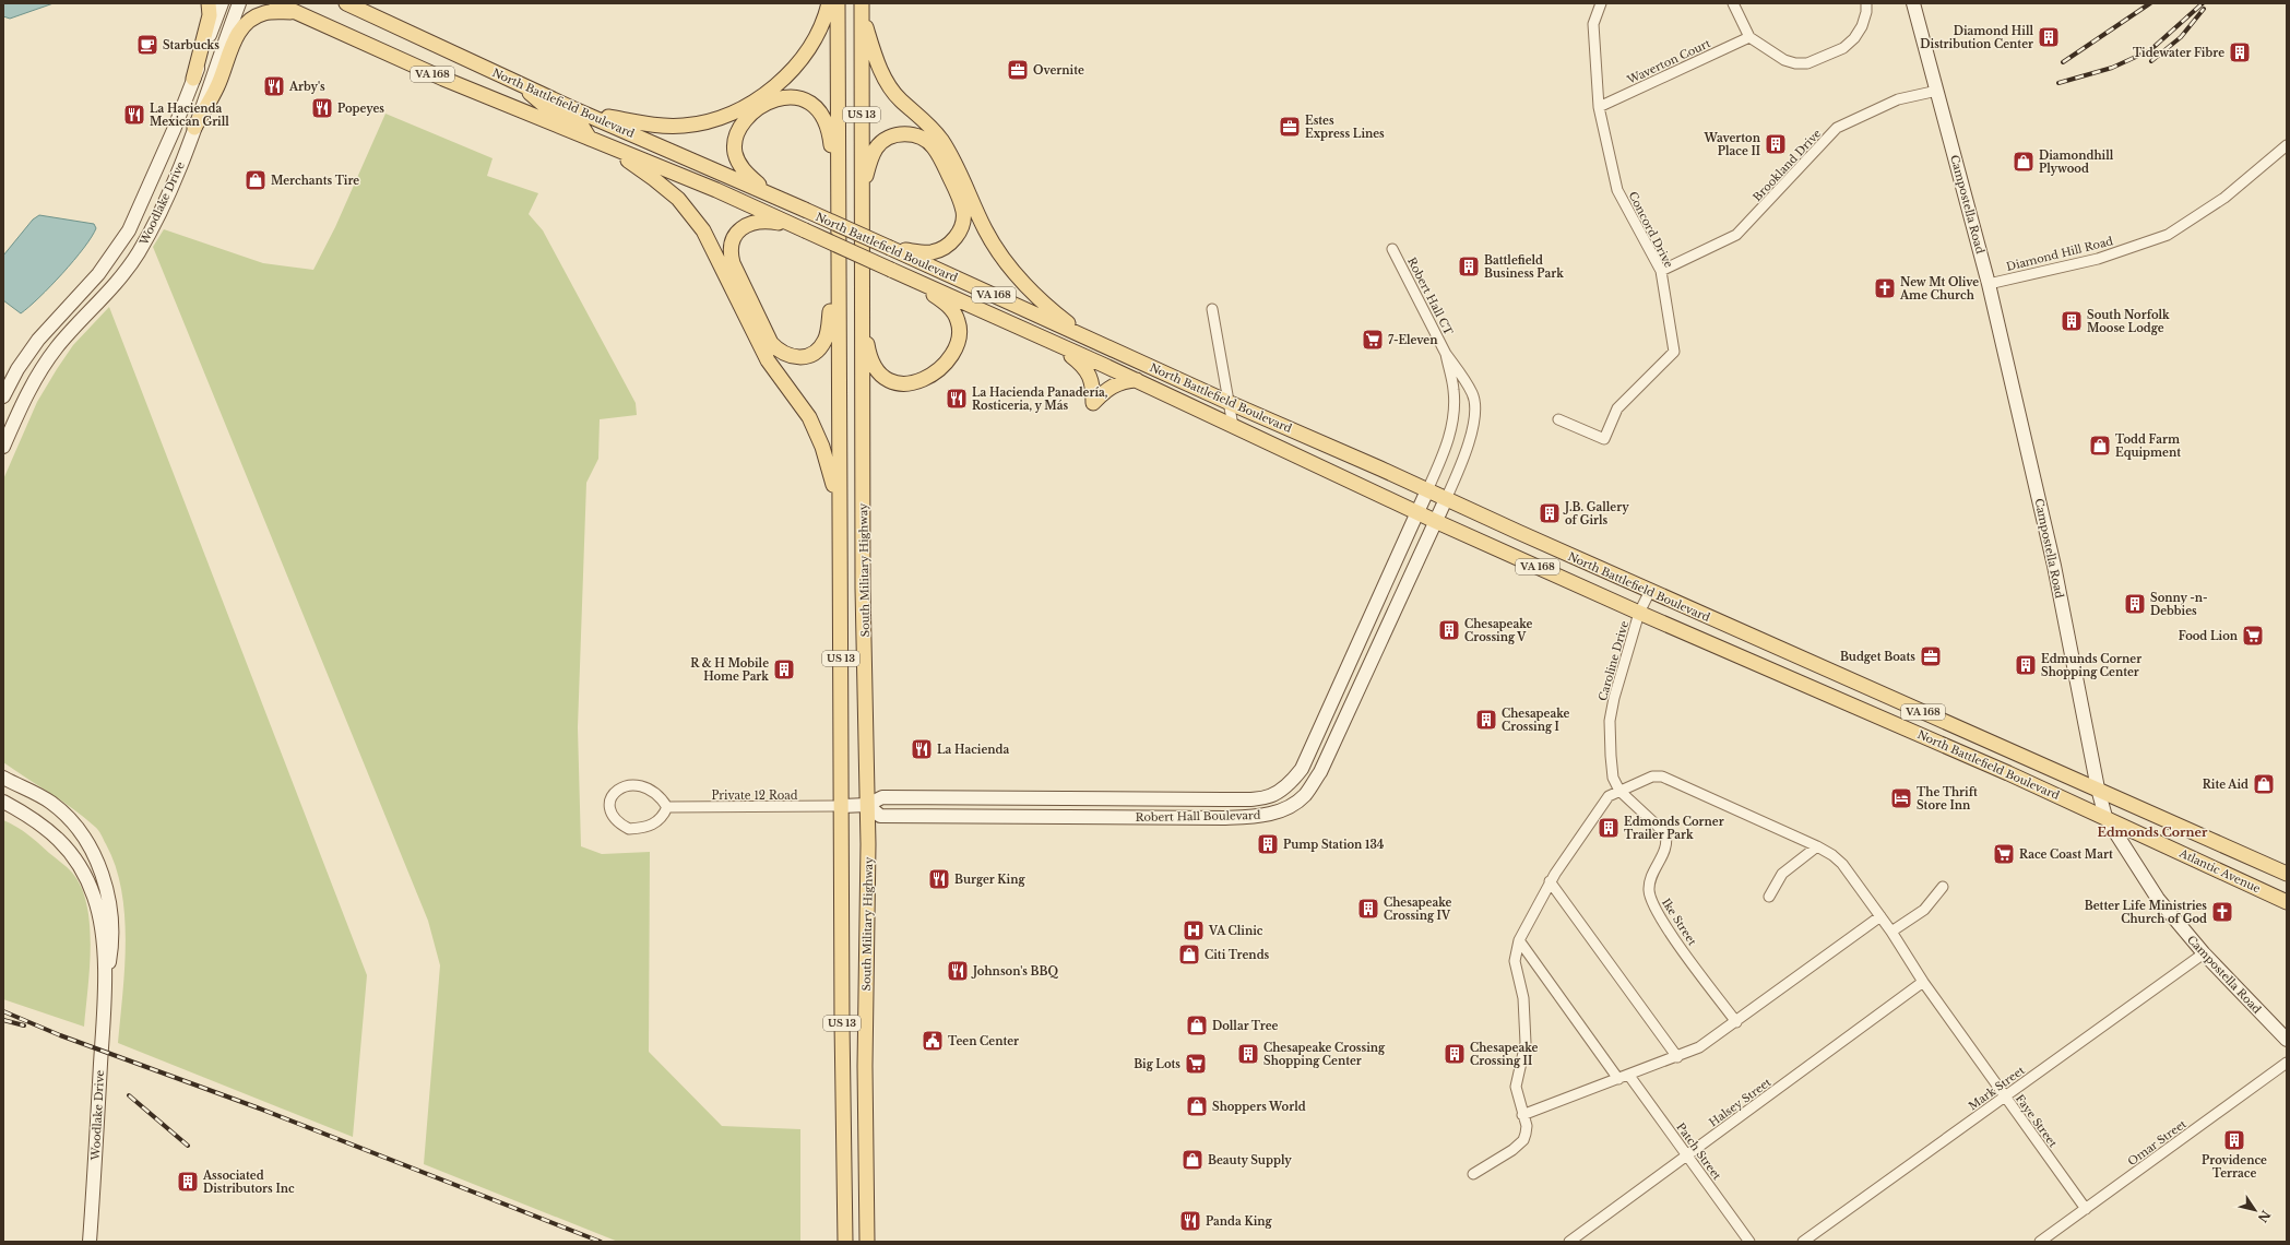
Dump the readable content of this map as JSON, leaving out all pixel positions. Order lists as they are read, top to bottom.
{
  "streets": {
    "main road": [
      "VA 168",
      "North Battlefield Boulevard",
      "US 13",
      "South Military Highway",
      "Atlantic Avenue"
    ],
    "street": [
      "Waverton Court",
      "Brookland Drive",
      "Woodlake Drive",
      "Campostella Road",
      "Concord Drive",
      "Diamond Hill Road",
      "Robert Hall CT",
      "Caroline Drive",
      "Private 12 Road",
      "Robert Hall Boulevard",
      "Ike Street",
      "Mark Street",
      "Halsey Street",
      "Faye Street",
      "Omar Street",
      "Patch Street"
    ]
  },
  "crossings": [
    ["Waverton Court", "Concord Drive"],
    ["VA 168", "North Battlefield Boulevard"],
    ["VA 168", "Campostella Road"],
    ["North Battlefield Boulevard", "Campostella Road"],
    ["North Battlefield Boulevard", "Robert Hall CT"],
    ["North Battlefield Boulevard", "Caroline Drive"],
    ["North Battlefield Boulevard", "Robert Hall Boulevard"],
    ["North Battlefield Boulevard", "Atlantic Avenue"],
    ["US 13", "Private 12 Road"],
    ["US 13", "Robert Hall Boulevard"],
    ["Brookland Drive", "Campostella Road"],
    ["Brookland Drive", "Concord Drive"],
    ["Campostella Road", "Diamond Hill Road"],
    ["Campostella Road", "Atlantic Avenue"],
    ["Campostella Road", "Mark Street"],
    ["Robert Hall CT", "Robert Hall Boulevard"],
    ["South Military Highway", "Robert Hall Boulevard"],
    ["Caroline Drive", "Ike Street"],
    ["Private 12 Road", "Robert Hall Boulevard"],
    ["Mark Street", "Faye Street"],
    ["Halsey Street", "Faye Street"],
    ["Halsey Street", "Patch Street"],
    ["Faye Street", "Omar Street"]
  ],
  "districts": ["Edmonds Corner"],
  "places": {
    "building": [
      "Diamond Hill Distribution Center",
      "Tidewater Fibre",
      "Waverton Place II",
      "Battlefield Business Park",
      "South Norfolk Moose Lodge",
      "J.B. Gallery of Girls",
      "Sonny -n- Debbies",
      "Chesapeake Crossing V",
      "Edmunds Corner Shopping Center",
      "R & H Mobile Home Park",
      "Chesapeake Crossing I",
      "Edmonds Corner Trailer Park",
      "Pump Station 134",
      "Chesapeake Crossing IV",
      "Chesapeake Crossing Shopping Center",
      "Chesapeake Crossing II",
      "Providence Terrace",
      "Associated Distributors Inc"
    ],
    "cafe": ["Starbucks"],
    "office": ["Overnite", "Estes Express Lines", "Budget Boats"],
    "restaurant": [
      "Arby's",
      "Popeyes",
      "La Hacienda Mexican Grill",
      "La Hacienda Panadería, Rosticeria, y Más",
      "La Hacienda",
      "Burger King",
      "Johnson's BBQ",
      "Panda King"
    ],
    "shop": [
      "Diamondhill Plywood",
      "Merchants Tire",
      "Todd Farm Equipment",
      "Rite Aid",
      "Citi Trends",
      "Dollar Tree",
      "Shoppers World",
      "Beauty Supply"
    ],
    "church": ["New Mt Olive Ame Church", "Better Life Ministries Church of God"],
    "supermarket": [
      "7-Eleven",
      "Food Lion",
      "Race Coast Mart",
      "Big Lots"
    ],
    "hotel": ["The Thrift Store Inn"],
    "hospital": ["VA Clinic"],
    "public building": ["Teen Center"]
  },
  "north": "bottom right"
}
